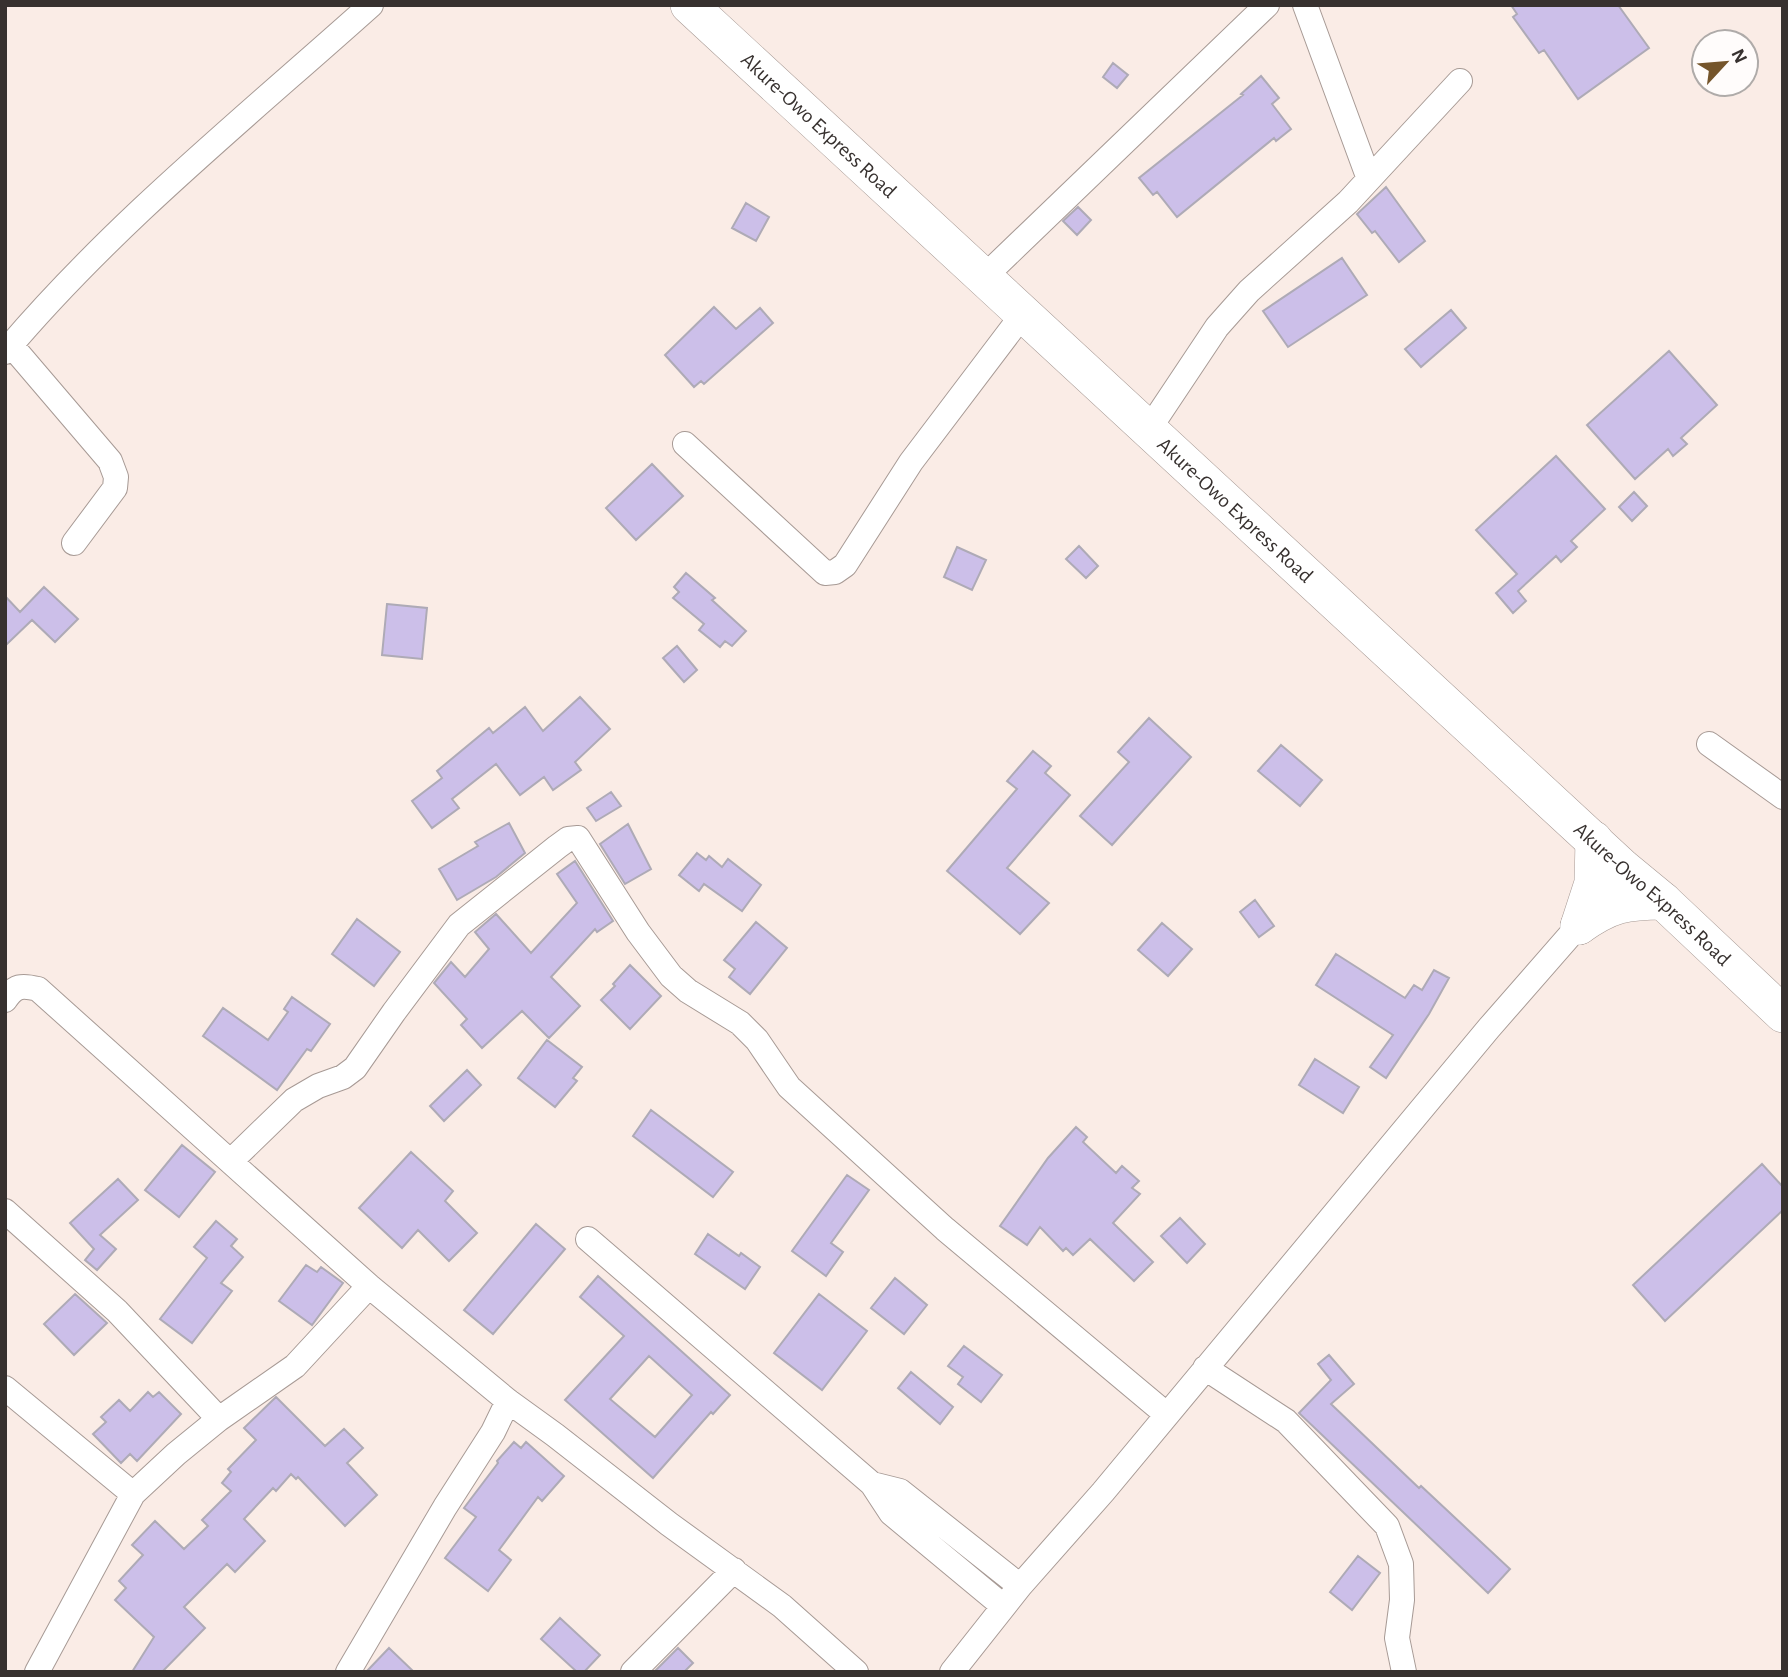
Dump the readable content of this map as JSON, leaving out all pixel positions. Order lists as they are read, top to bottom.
{
  "streets": {
    "highway": ["Akure-Owo Express Road"]
  },
  "north": "top right"
}
